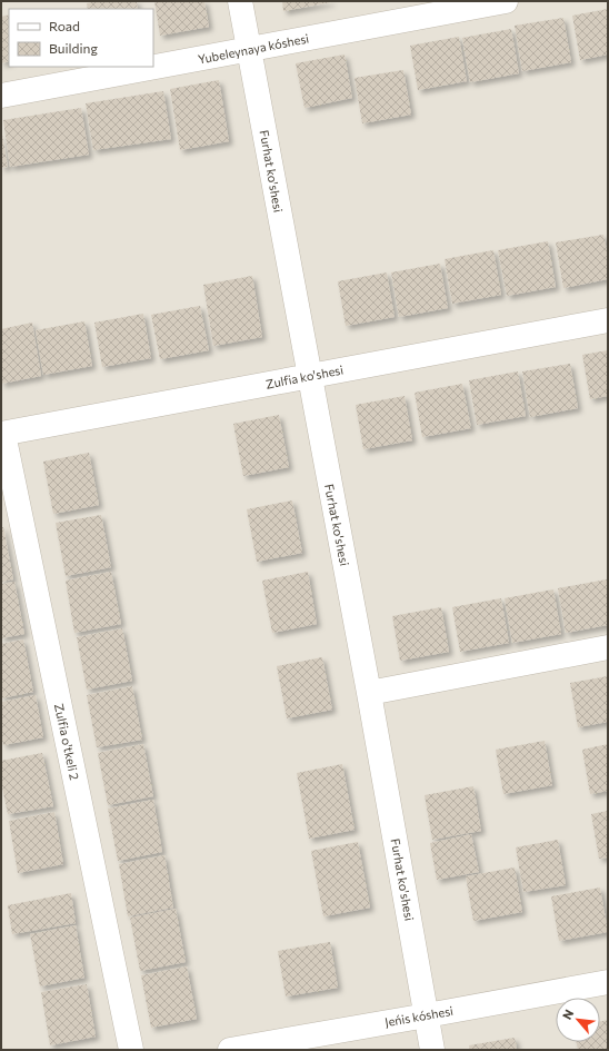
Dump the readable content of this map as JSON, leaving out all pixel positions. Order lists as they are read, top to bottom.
{
  "streets": {
    "street": [
      "Yubeleynaya kóshesi",
      "Furhat ko'shesi",
      "Zulfia ko'shesi",
      "Zulfia o'tkeli 2",
      "Jeńis kóshesi"
    ]
  },
  "crossings": [
    ["Yubeleynaya kóshesi", "Furhat ko'shesi"],
    ["Furhat ko'shesi", "Zulfia ko'shesi"],
    ["Furhat ko'shesi", "Jeńis kóshesi"],
    ["Zulfia ko'shesi", "Zulfia o'tkeli 2"]
  ],
  "legend": ["Road", "Building"],
  "north": "top left"
}
